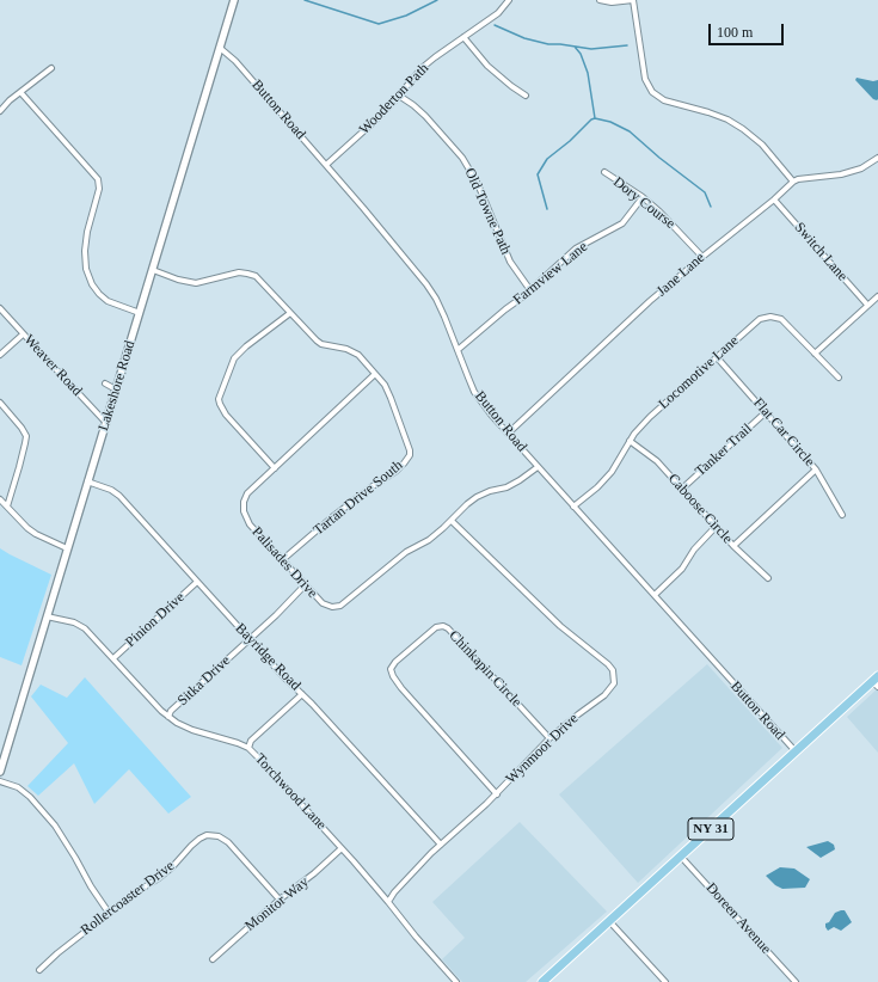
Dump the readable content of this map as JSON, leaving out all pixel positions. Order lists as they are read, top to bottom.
{
  "streets": {
    "main road": ["NY 31"],
    "street": [
      "Wooderton Path",
      "Button Road",
      "Dory Course",
      "Old Towne Path",
      "Switch Lane",
      "Farmview Lane",
      "Jane Lane",
      "Weaver Road",
      "Locomotive Lane",
      "Lakeshore Road",
      "Flat Car Circle",
      "Tanker Trail",
      "Tartan Drive South",
      "Caboose Circle",
      "Palisades Drive",
      "Pinion Drive",
      "Bayridge Road",
      "Chinkapin Circle",
      "Sitka Drive",
      "Wynmoor Drive",
      "Torchwood Lane",
      "Rollercoaster Drive",
      "Monitor Way",
      "Doreen Avenue"
    ]
  },
  "crossings": [
    ["Wooderton Path", "Button Road"],
    ["Wooderton Path", "Old Towne Path"],
    ["Button Road", "Farmview Lane"],
    ["Button Road", "Jane Lane"],
    ["Button Road", "Locomotive Lane"],
    ["Button Road", "Lakeshore Road"],
    ["Button Road", "Palisades Drive"],
    ["Button Road", "NY 31"],
    ["Dory Course", "Farmview Lane"],
    ["Dory Course", "Jane Lane"],
    ["Old Towne Path", "Farmview Lane"],
    ["Switch Lane", "Jane Lane"],
    ["Weaver Road", "Lakeshore Road"],
    ["Locomotive Lane", "Flat Car Circle"],
    ["Locomotive Lane", "Caboose Circle"],
    ["Lakeshore Road", "Bayridge Road"],
    ["Lakeshore Road", "Torchwood Lane"],
    ["Flat Car Circle", "Tanker Trail"],
    ["Tanker Trail", "Caboose Circle"],
    ["Tartan Drive South", "Palisades Drive"],
    ["Palisades Drive", "Sitka Drive"],
    ["Palisades Drive", "Wynmoor Drive"],
    ["Pinion Drive", "Bayridge Road"],
    ["Pinion Drive", "Torchwood Lane"],
    ["Bayridge Road", "Sitka Drive"],
    ["Bayridge Road", "Wynmoor Drive"],
    ["Chinkapin Circle", "Wynmoor Drive"],
    ["Sitka Drive", "Torchwood Lane"],
    ["Wynmoor Drive", "Torchwood Lane"],
    ["Torchwood Lane", "Monitor Way"],
    ["NY 31", "Doreen Avenue"],
    ["Rollercoaster Drive", "Monitor Way"]
  ],
  "scale_bar": "100 m"
}
